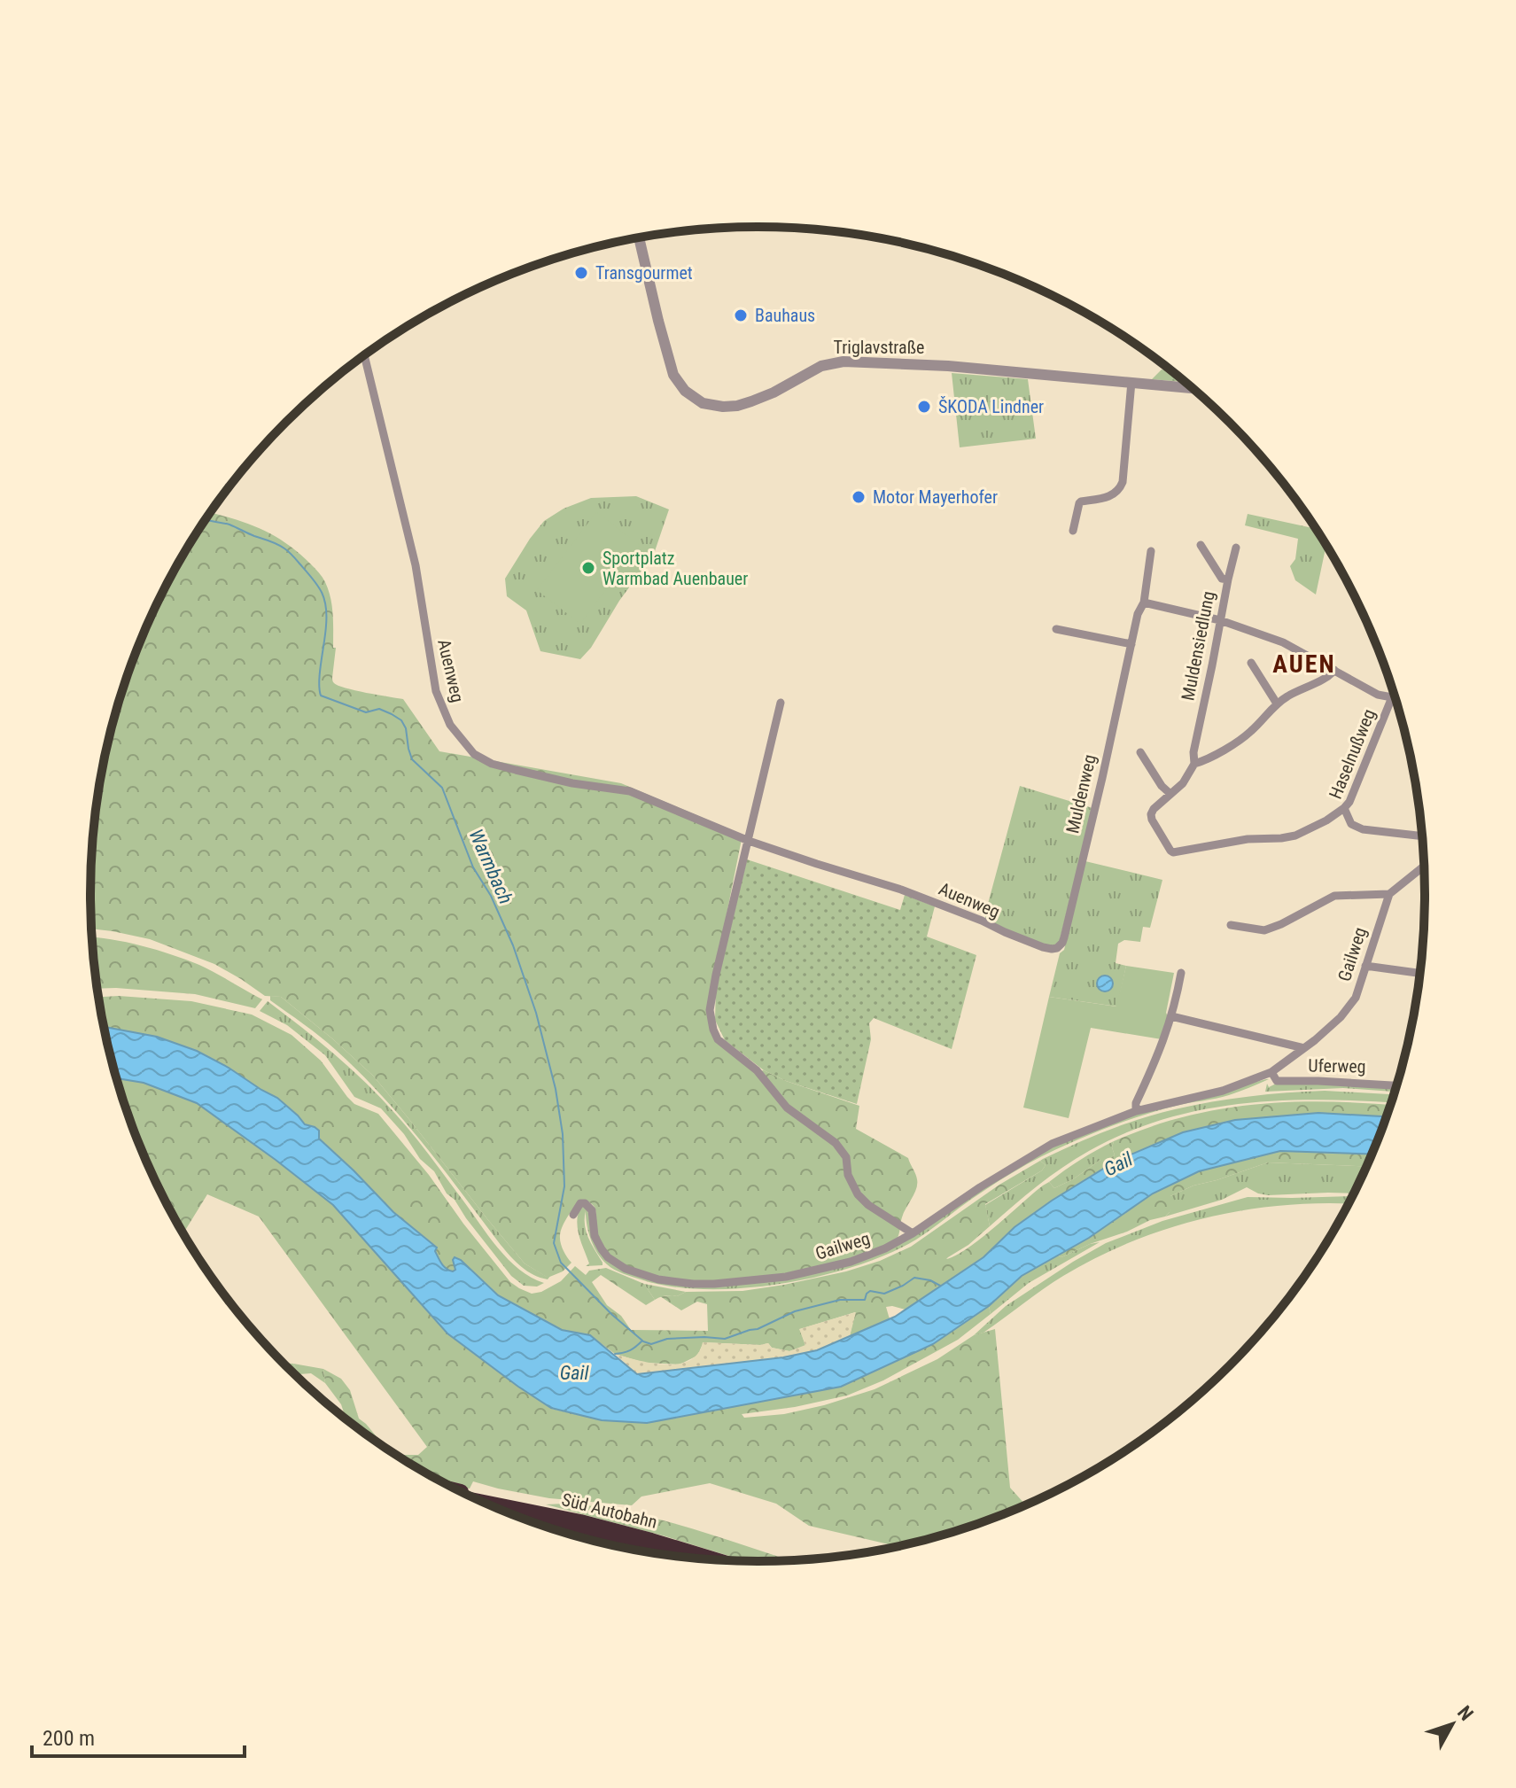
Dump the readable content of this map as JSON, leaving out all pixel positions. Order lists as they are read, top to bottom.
{
  "streets": {
    "highway": ["Süd Autobahn"],
    "street": [
      "Triglavstraße",
      "Muldensiedlung",
      "Auenweg",
      "Haselnußweg",
      "Muldenweg",
      "Gailweg",
      "Uferweg"
    ]
  },
  "crossings": [
    ["Auenweg", "Muldenweg"],
    ["Gailweg", "Uferweg"]
  ],
  "districts": ["AUEN"],
  "water": ["Warmbach", "Gail"],
  "places": [
    "Transgourmet",
    "Bauhaus",
    "ŠKODA Lindner",
    "Motor Mayerhofer",
    "Sportplatz Warmbad Auenbauer"
  ],
  "scale_bar": "200 m",
  "north": "top right"
}
